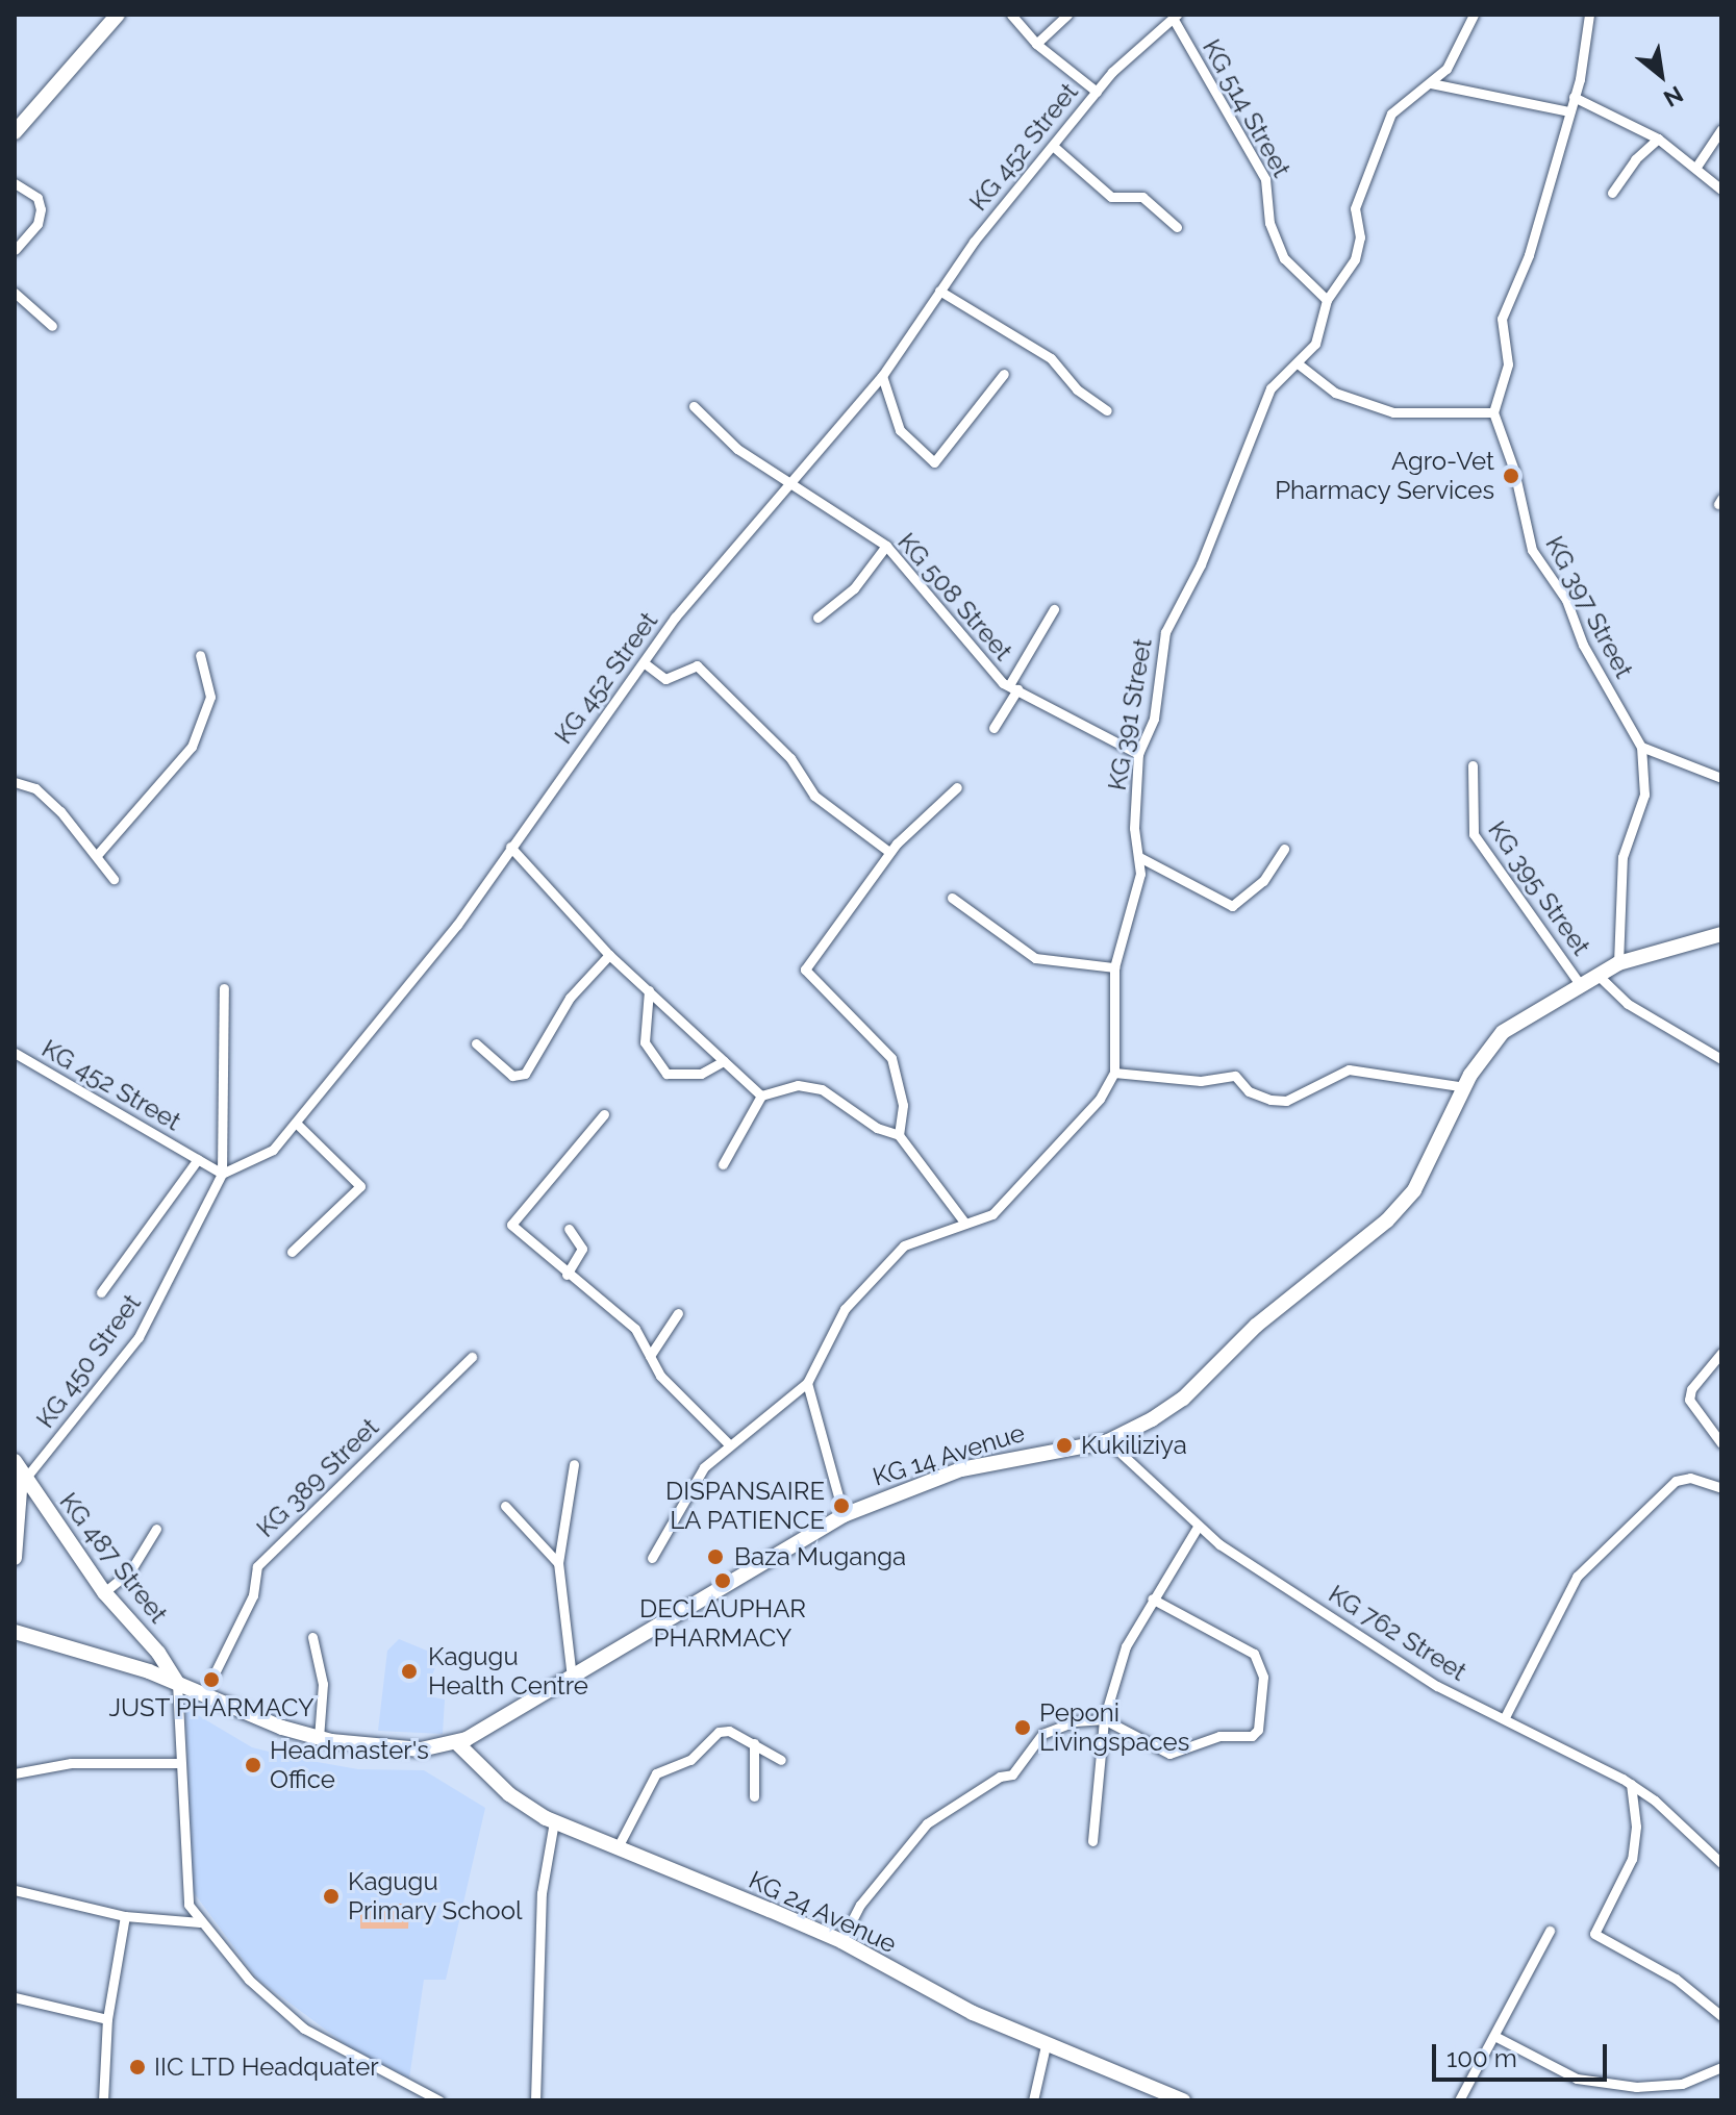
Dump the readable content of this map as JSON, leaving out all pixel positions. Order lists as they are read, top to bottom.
{
  "streets": {
    "main road": ["KG 14 Avenue", "KG 487 Street", "KG 24 Avenue"],
    "street": [
      "KG 514 Street",
      "KG 452 Street",
      "KG 508 Street",
      "KG 397 Street",
      "KG 391 Street",
      "KG 395 Street",
      "KG 450 Street",
      "KG 389 Street",
      "KG 762 Street"
    ]
  },
  "crossings": [
    ["KG 514 Street", "KG 452 Street"],
    ["KG 514 Street", "KG 391 Street"],
    ["KG 452 Street", "KG 508 Street"],
    ["KG 452 Street", "KG 450 Street"],
    ["KG 508 Street", "KG 391 Street"],
    ["KG 395 Street", "KG 14 Avenue"],
    ["KG 450 Street", "KG 487 Street"],
    ["KG 14 Avenue", "KG 389 Street"],
    ["KG 14 Avenue", "KG 487 Street"],
    ["KG 14 Avenue", "KG 762 Street"],
    ["KG 14 Avenue", "KG 24 Avenue"]
  ],
  "places": [
    "Agro-Vet Pharmacy Services",
    "Kukiliziya",
    "DISPANSAIRE LA PATIENCE",
    "Baza Muganga",
    "DECLAUPHAR PHARMACY",
    "Kagugu Health Centre",
    "JUST PHARMACY",
    "Peponi Livingspaces",
    "Headmaster's Office",
    "Kagugu Primary School",
    "IIC LTD Headquater"
  ],
  "scale_bar": "100 m",
  "north": "bottom right"
}
